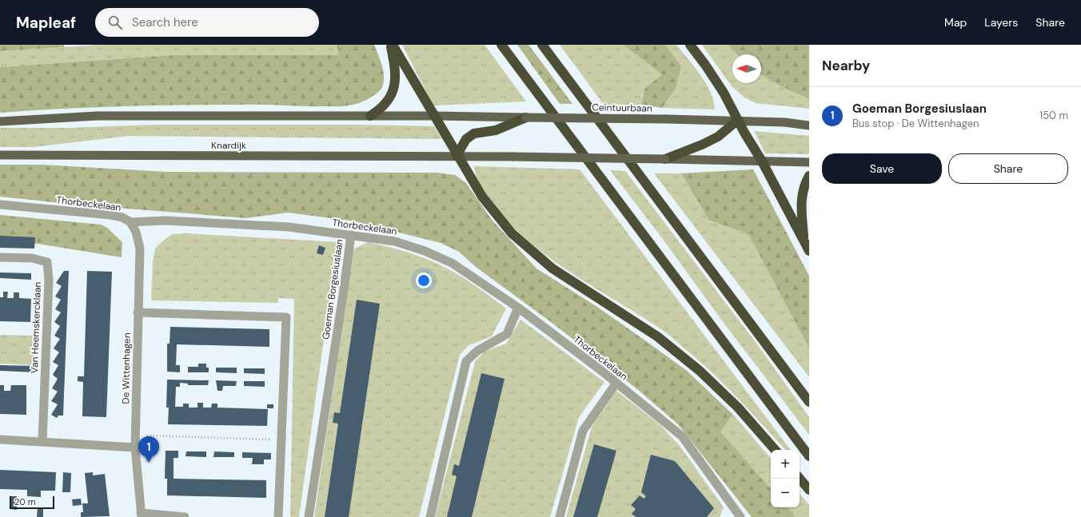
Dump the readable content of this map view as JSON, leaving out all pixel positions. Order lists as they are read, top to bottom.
{
  "streets": {
    "main road": ["Ceintuurbaan", "Knardijk"],
    "street": [
      "Thorbeckelaan",
      "Goeman Borgesiuslaan",
      "Van Heemskercklaan",
      "De Wittenhagen"
    ]
  },
  "crossings": [
    ["Thorbeckelaan", "Goeman Borgesiuslaan"],
    ["Thorbeckelaan", "De Wittenhagen"]
  ],
  "scale_bar": "20 m",
  "north": "left",
  "page": {
    "header": "Mapleaf",
    "search": "Search here",
    "nav": ["Map", "Layers", "Share"],
    "heading": "Nearby",
    "list": [
      {
        "mark": "1",
        "name": "Goeman Borgesiuslaan",
        "note": "Bus stop · De Wittenhagen",
        "value": "150 m"
      }
    ],
    "buttons": ["Save", "Share"],
    "pins": "1",
    "map_buttons": ["+", "−"],
    "scale": "20 m"
  }
}
